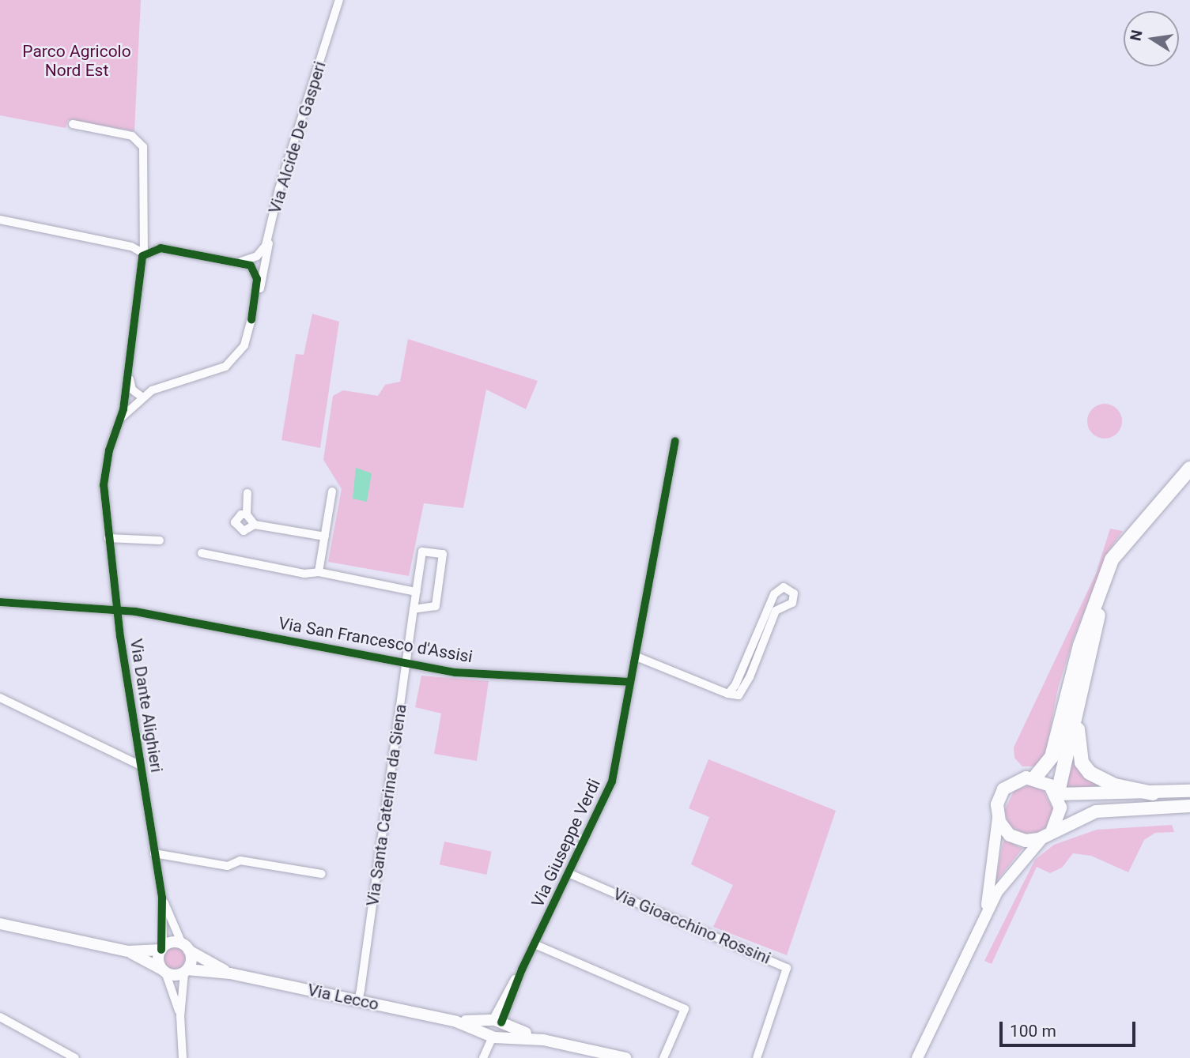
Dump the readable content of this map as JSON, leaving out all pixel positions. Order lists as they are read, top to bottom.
{
  "streets": {
    "street": [
      "Via Alcide De Gasperi",
      "Via San Francesco d'Assisi",
      "Via Dante Alighieri",
      "Via Santa Caterina da Siena",
      "Via Giuseppe Verdi",
      "Via Gioacchino Rossini",
      "Via Lecco"
    ]
  },
  "crossings": [
    ["Via Alcide De Gasperi", "Via Dante Alighieri"],
    ["Via San Francesco d'Assisi", "Via Dante Alighieri"],
    ["Via San Francesco d'Assisi", "Via Santa Caterina da Siena"],
    ["Via San Francesco d'Assisi", "Via Giuseppe Verdi"],
    ["Via Dante Alighieri", "Via Lecco"],
    ["Via Santa Caterina da Siena", "Via Lecco"],
    ["Via Giuseppe Verdi", "Via Gioacchino Rossini"],
    ["Via Giuseppe Verdi", "Via Lecco"]
  ],
  "parks": ["Parco Agricolo Nord Est"],
  "scale_bar": "100 m",
  "north": "left"
}
